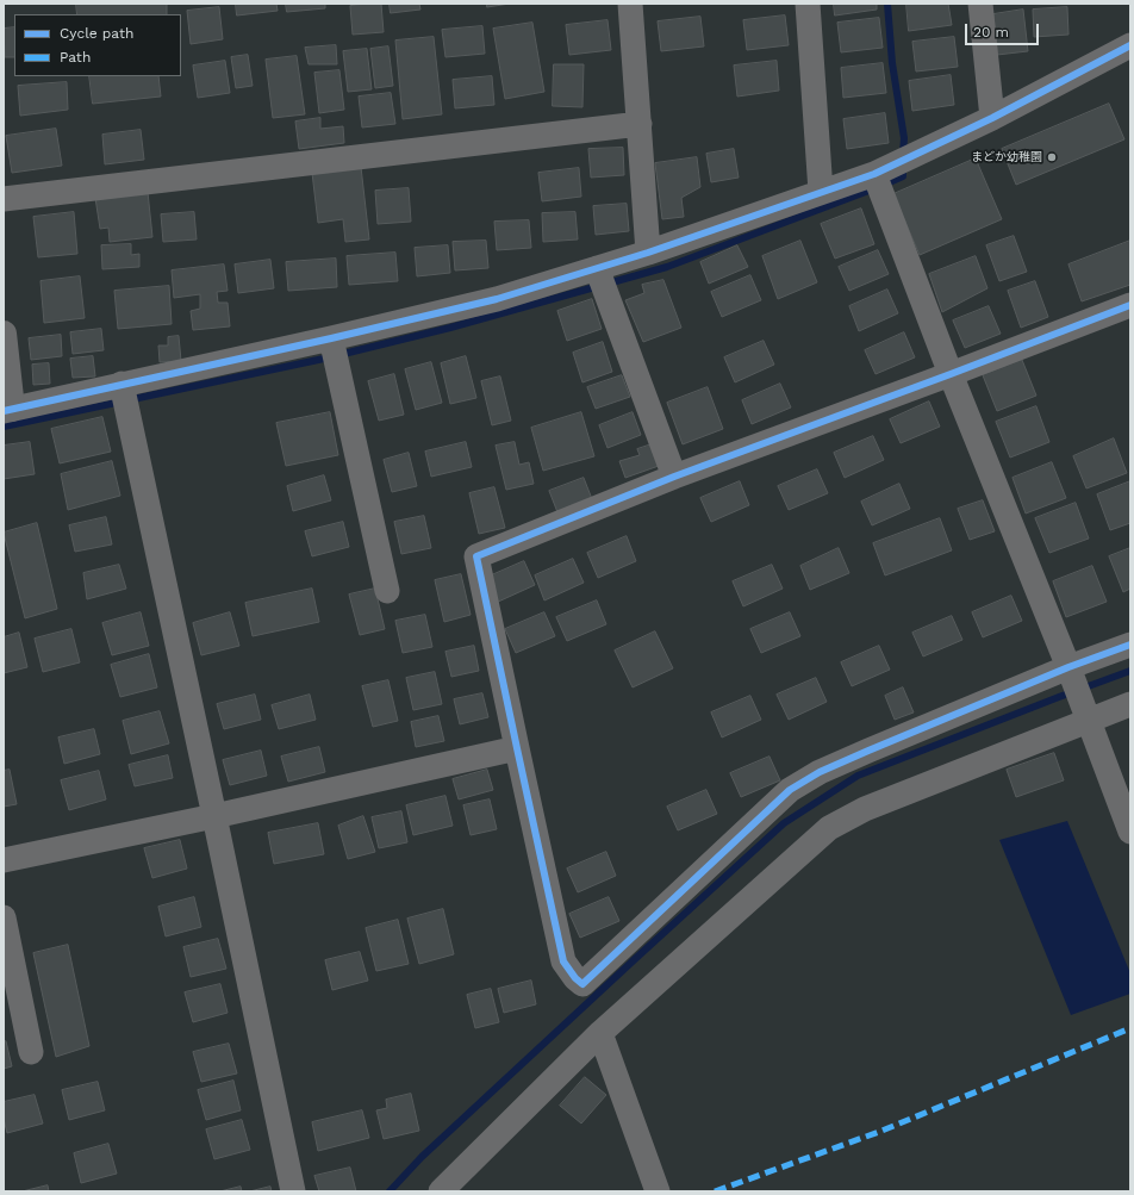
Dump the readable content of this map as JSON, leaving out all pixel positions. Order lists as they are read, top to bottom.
{
  "places": ["まどか幼稚園"],
  "legend": ["Cycle path", "Path"],
  "scale_bar": "20 m"
}
